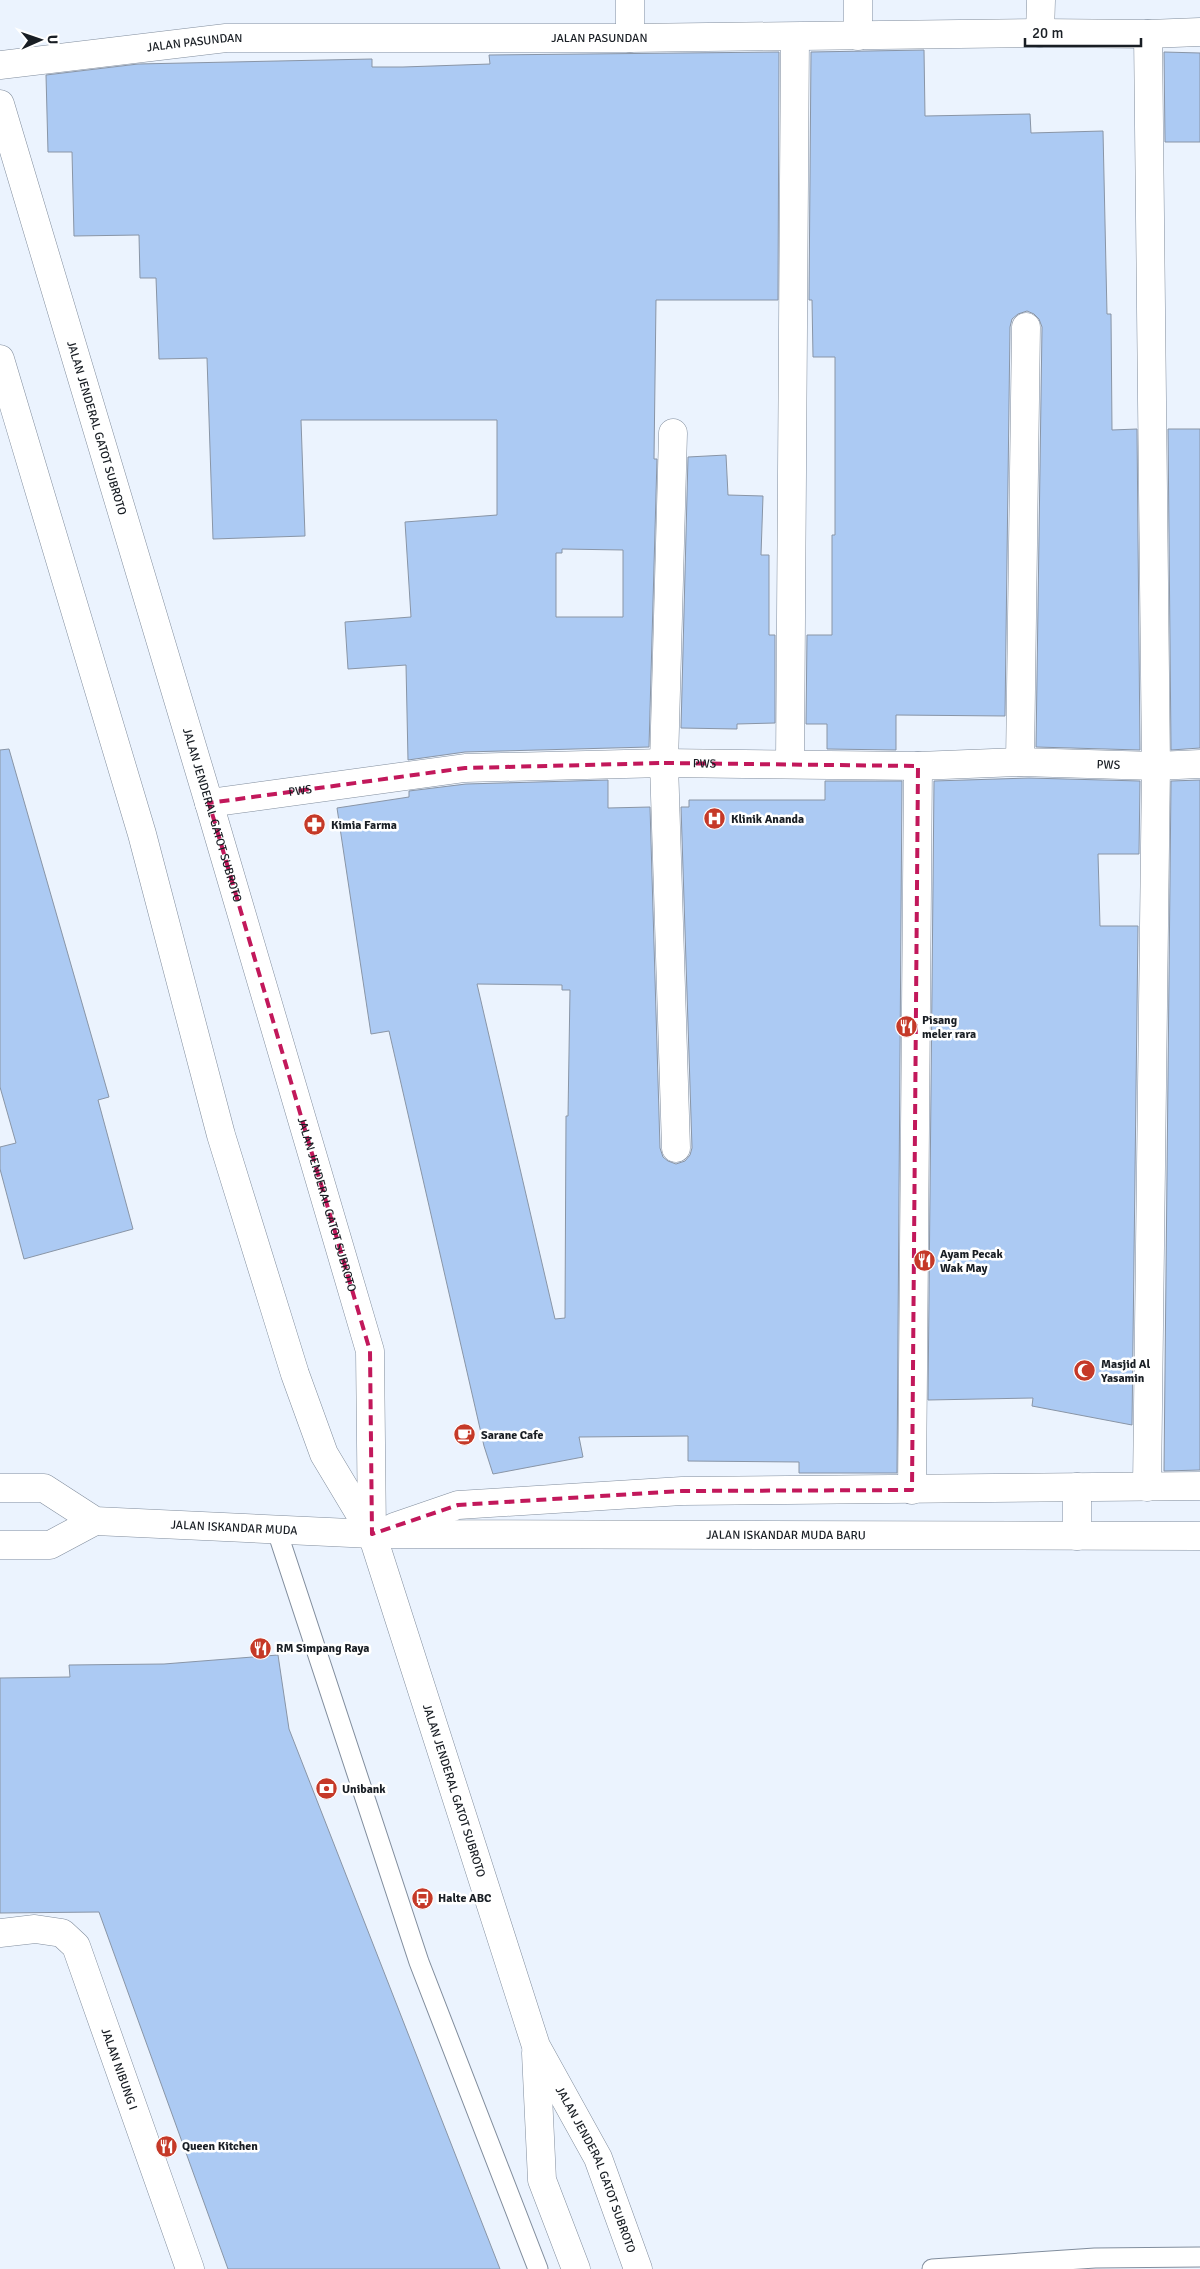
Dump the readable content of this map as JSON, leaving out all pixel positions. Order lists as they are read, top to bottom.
{
  "streets": {
    "street": [
      "JALAN PASUNDAN",
      "JALAN JENDERAL GATOT SUBROTO",
      "PWS",
      "JALAN ISKANDAR MUDA",
      "JALAN ISKANDAR MUDA BARU",
      "JALAN NIBUNG I"
    ]
  },
  "crossings": [
    ["JALAN JENDERAL GATOT SUBROTO", "PWS"],
    ["JALAN JENDERAL GATOT SUBROTO", "JALAN ISKANDAR MUDA"],
    ["JALAN JENDERAL GATOT SUBROTO", "JALAN ISKANDAR MUDA BARU"],
    ["JALAN ISKANDAR MUDA", "JALAN ISKANDAR MUDA BARU"]
  ],
  "places": {
    "hospital": ["Klinik Ananda"],
    "pharmacy": ["Kimia Farma"],
    "restaurant": [
      "Pisang meler rara",
      "Ayam Pecak Wak May",
      "RM Simpang Raya",
      "Queen Kitchen"
    ],
    "mosque": ["Masjid Al Yasamin"],
    "cafe": ["Sarane Cafe"],
    "bank": ["Unibank"],
    "bus stop": ["Halte ABC"]
  },
  "scale_bar": "20 m",
  "north": "right"
}
